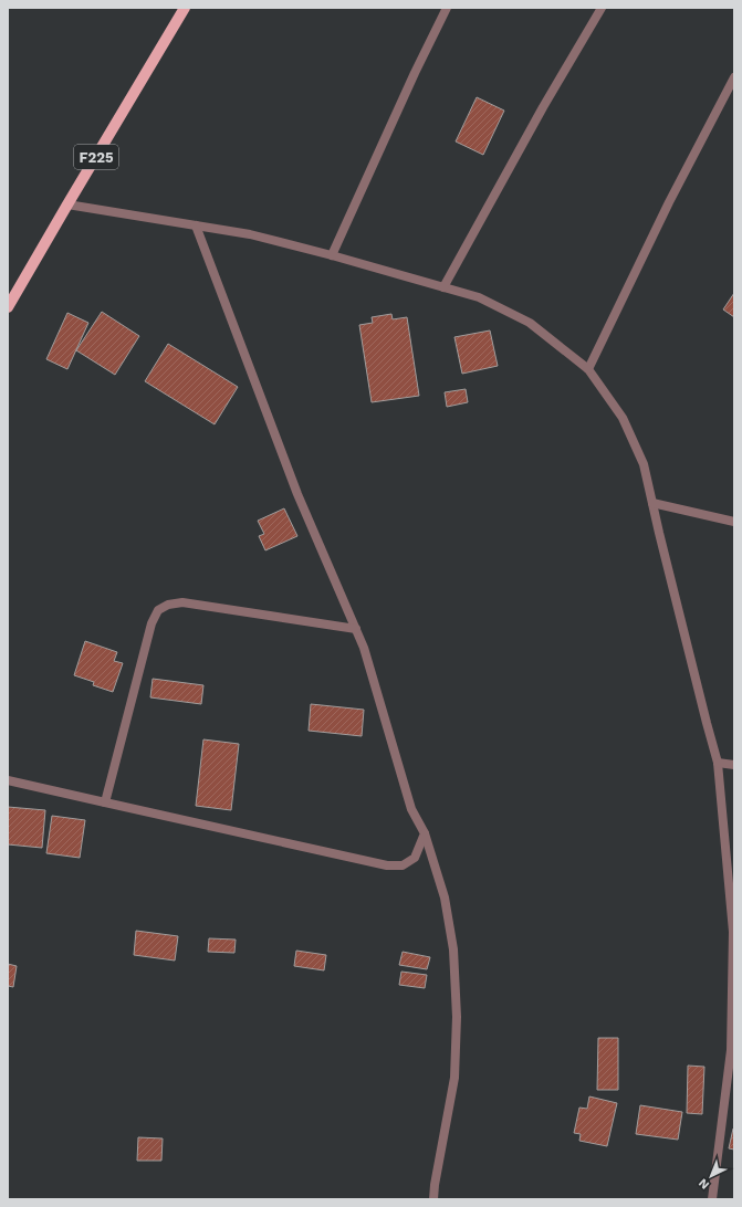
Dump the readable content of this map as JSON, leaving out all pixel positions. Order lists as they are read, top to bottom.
{
  "streets": {
    "main road": ["F225"]
  },
  "north": "bottom left"
}
